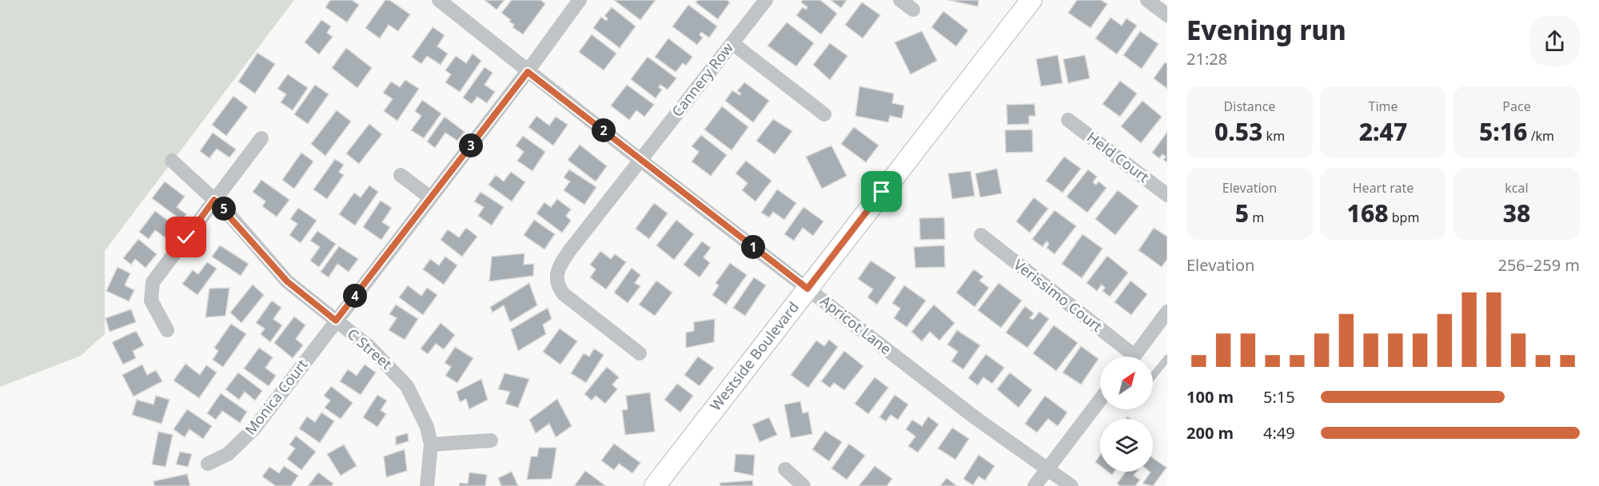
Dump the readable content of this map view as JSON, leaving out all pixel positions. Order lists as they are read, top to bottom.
{
  "streets": {
    "street": [
      "Cannery Row",
      "Held Court",
      "Verissimo Court",
      "Apricot Lane",
      "C Street",
      "Westside Boulevard",
      "Monica Court"
    ]
  },
  "crossings": [
    ["Cannery Row", "Apricot Lane"],
    ["Apricot Lane", "Westside Boulevard"],
    ["Apricot Lane", "Monica Court"],
    ["C Street", "Monica Court"]
  ],
  "north": "top right",
  "page": {
    "heading": ["Evening run", "21:28"],
    "stats": [
      ["Distance", "0.53 km"],
      ["Time", "2:47"],
      ["Pace", "5:16 /km"],
      ["Elevation", "5 m"],
      ["Heart rate", "168 bpm"],
      ["kcal", "38"]
    ],
    "pins": [
      "2",
      "3",
      "5",
      "1",
      "4"
    ],
    "chart": ["Elevation", "256–259 m"],
    "list": [
      {
        "name": "100 m",
        "note": "5:15"
      },
      {
        "name": "200 m",
        "note": "4:49"
      }
    ]
  }
}
